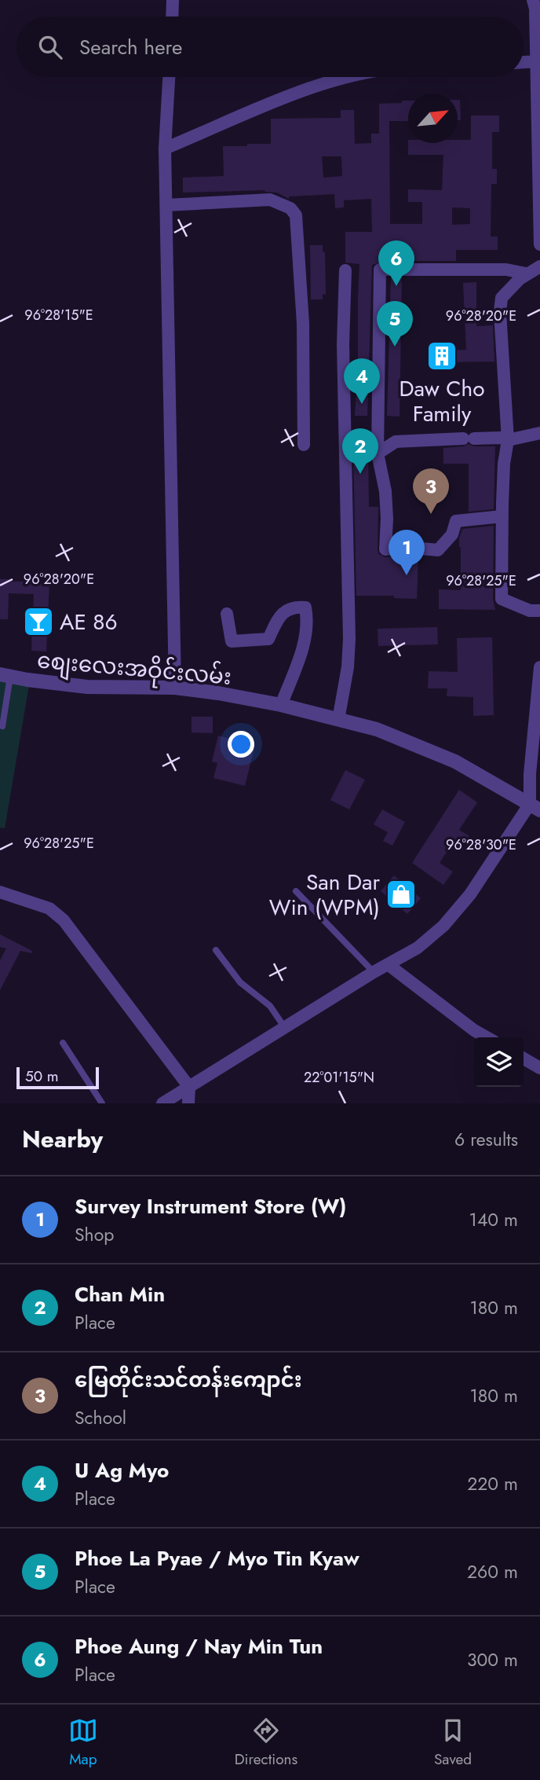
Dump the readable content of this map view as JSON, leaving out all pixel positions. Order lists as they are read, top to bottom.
{
  "streets": {
    "street": ["စျေးလေးအဝိုင်းလမ်း"]
  },
  "places": {
    "building": ["Daw Cho Family"],
    "bar": ["AE 86"],
    "shop": ["San Dar Win (WPM)"]
  },
  "scale_bar": "50 m",
  "north": "top right",
  "page": {
    "search": "Search here",
    "pins": [
      "6",
      "5",
      "4",
      "2",
      "3",
      "1"
    ],
    "scale": "50 m",
    "heading": ["Nearby", "6 results"],
    "list": [
      {
        "mark": "1",
        "name": "Survey Instrument Store (W)",
        "note": "Shop",
        "value": "140 m"
      },
      {
        "mark": "2",
        "name": "Chan Min",
        "note": "Place",
        "value": "180 m"
      },
      {
        "mark": "3",
        "name": "မြေတိုင်းသင်တန်းကျောင်း",
        "note": "School",
        "value": "180 m"
      },
      {
        "mark": "4",
        "name": "U Ag Myo",
        "note": "Place",
        "value": "220 m"
      },
      {
        "mark": "5",
        "name": "Phoe La Pyae / Myo Tin Kyaw",
        "note": "Place",
        "value": "260 m"
      },
      {
        "mark": "6",
        "name": "Phoe Aung / Nay Min Tun",
        "note": "Place",
        "value": "300 m"
      }
    ],
    "nav": ["Map", "Directions", "Saved"]
  },
  "coordinates": [
    "96°28'15\"E",
    "96°28'20\"E",
    "96°28'25\"E",
    "96°28'30\"E",
    "22°01'15\"N"
  ]
}
